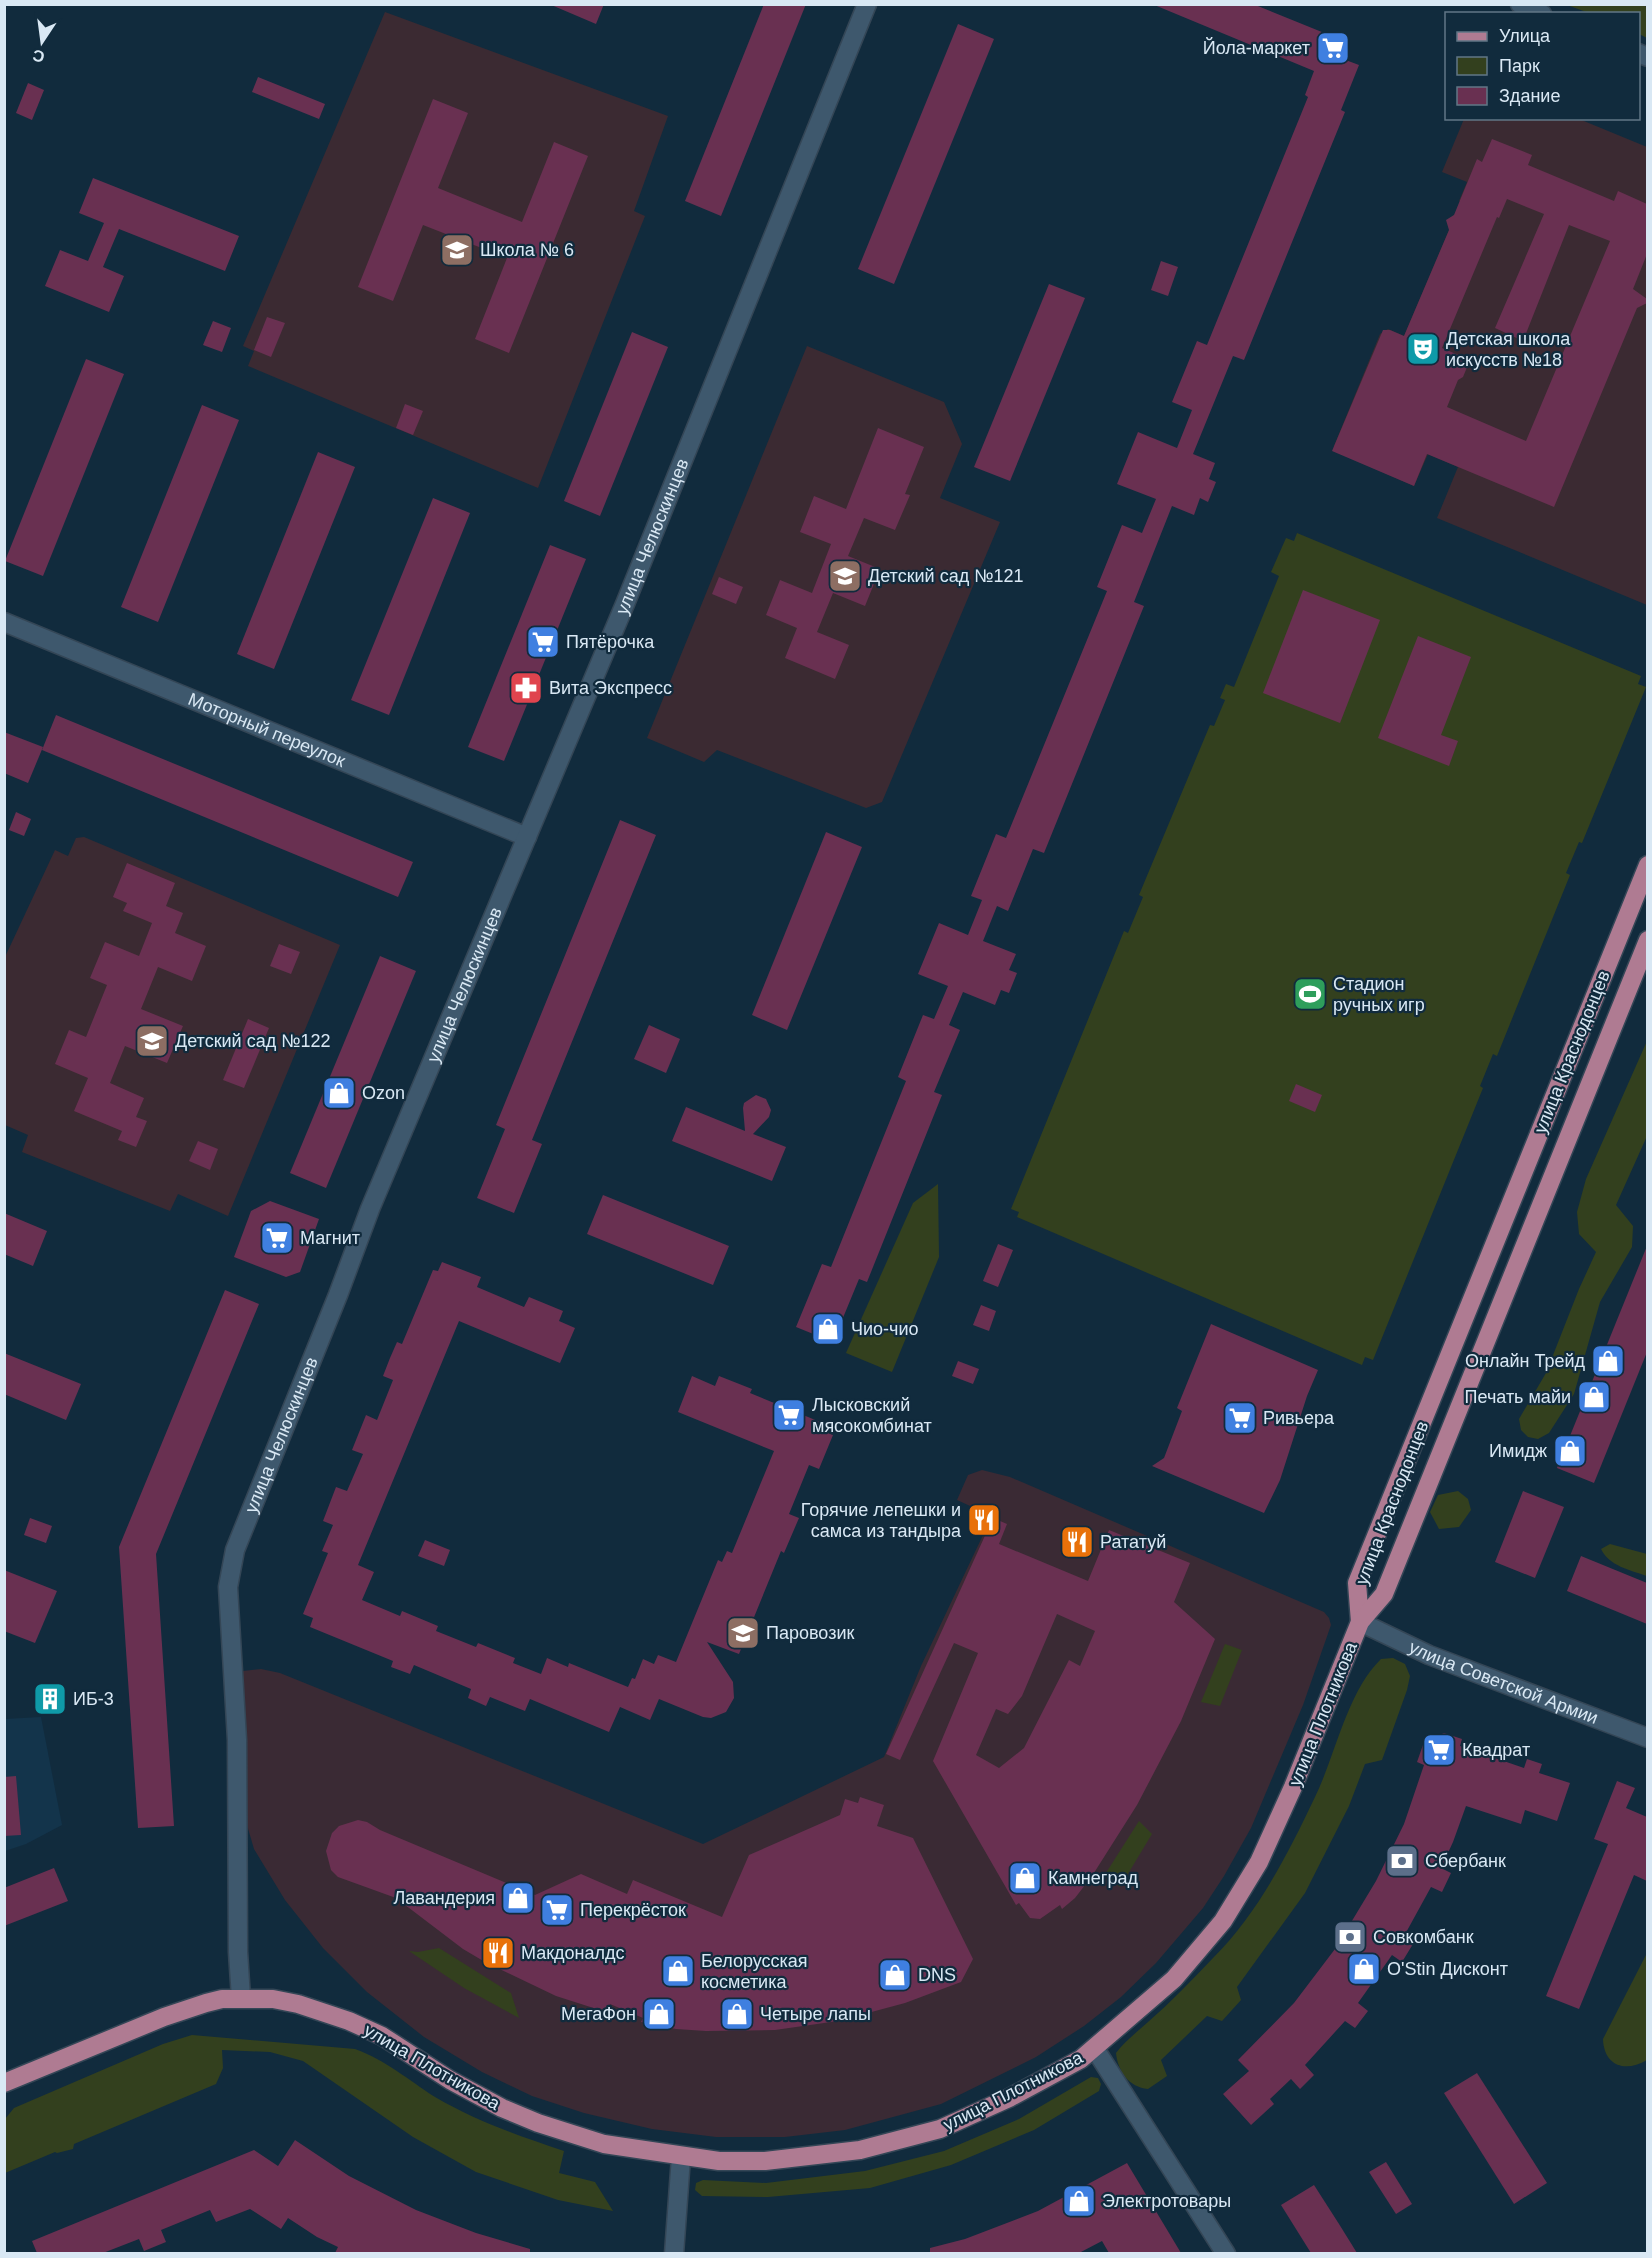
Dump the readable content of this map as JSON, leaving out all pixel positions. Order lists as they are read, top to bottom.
{
  "streets": {
    "main road": ["улица Краснодонцев", "улица Плотникова"],
    "street": ["улица Челюскинцев", "Моторный переулок", "улица Советской Армии"]
  },
  "crossings": [
    ["улица Челюскинцев", "Моторный переулок"],
    ["улица Челюскинцев", "улица Плотникова"],
    ["улица Краснодонцев", "улица Советской Армии"],
    ["улица Краснодонцев", "улица Плотникова"],
    ["улица Советской Армии", "улица Плотникова"]
  ],
  "places": {
    "supermarket": [
      "Йола-маркет",
      "Пятёрочка",
      "Магнит",
      "Лысковский мясокомбинат",
      "Ривьера",
      "Квадрат",
      "Перекрёсток"
    ],
    "school or university": [
      "Школа № 6",
      "Детский сад №121",
      "Детский сад №122",
      "Паровозик"
    ],
    "theatre": ["Детская школа искусств №18"],
    "pharmacy": ["Вита Экспресс"],
    "sports": ["Стадион ручных игр"],
    "shop": [
      "Ozon",
      "Чио-чио",
      "Онлайн Трейд",
      "Печать майи",
      "Имидж",
      "Камнеград",
      "Лавандерия",
      "O'Stin Дисконт",
      "Белорусская косметика",
      "DNS",
      "МегаФон",
      "Четыре лапы",
      "Электротовары"
    ],
    "restaurant": ["Горячие лепешки и самса из тандыра", "Рататуй", "Макдоналдс"],
    "building": ["ИБ-3"],
    "bank": ["Сбербанк", "Совкомбанк"]
  },
  "legend": ["Улица", "Парк", "Здание"],
  "north": "bottom"
}
